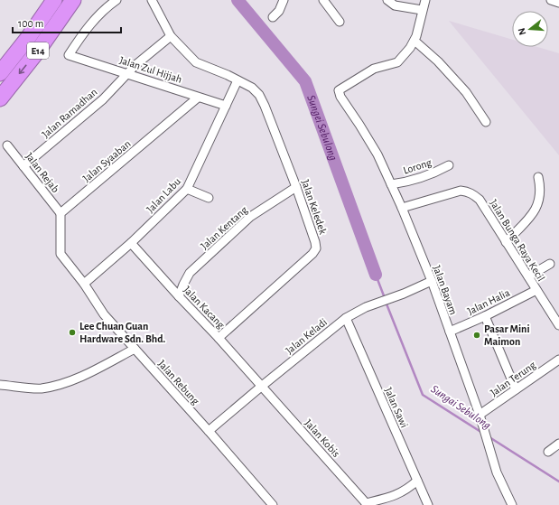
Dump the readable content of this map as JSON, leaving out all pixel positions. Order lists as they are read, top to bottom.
{
  "streets": {
    "highway": ["E14"],
    "street": [
      "Jalan Zul Hijjah",
      "Jalan Ramadhan",
      "Jalan Syaaban",
      "Lorong",
      "Jalan Rejab",
      "Jalan Labu",
      "Jalan Keledek",
      "Jalan Kentang",
      "Jalan Bunga Raya Kecil",
      "Jalan Bayam",
      "Jalan Halia",
      "Jalan Kacang",
      "Jalan Keladi",
      "Jalan Terung",
      "Jalan Rebung",
      "Jalan Sawi",
      "Jalan Kobis"
    ]
  },
  "crossings": [
    ["Jalan Zul Hijjah", "Jalan Ramadhan"],
    ["Jalan Zul Hijjah", "Jalan Syaaban"],
    ["Jalan Zul Hijjah", "Jalan Labu"],
    ["Jalan Ramadhan", "Jalan Rejab"],
    ["Jalan Ramadhan", "Jalan Keledek"],
    ["Jalan Syaaban", "Jalan Rejab"],
    ["Jalan Syaaban", "Jalan Rebung"],
    ["Lorong", "Jalan Bayam"],
    ["Jalan Rejab", "Jalan Rebung"],
    ["Jalan Labu", "Jalan Keledek"],
    ["Jalan Labu", "Jalan Kacang"],
    ["Jalan Labu", "Jalan Rebung"],
    ["Jalan Keledek", "Jalan Kentang"],
    ["Jalan Keledek", "Jalan Kacang"],
    ["Jalan Kentang", "Jalan Kacang"],
    ["Jalan Bunga Raya Kecil", "Jalan Bayam"],
    ["Jalan Bunga Raya Kecil", "Jalan Halia"],
    ["Jalan Bayam", "Jalan Halia"],
    ["Jalan Bayam", "Jalan Keladi"],
    ["Jalan Bayam", "Jalan Terung"],
    ["Jalan Kacang", "Jalan Keladi"],
    ["Jalan Kacang", "Jalan Kobis"],
    ["Jalan Keladi", "Jalan Rebung"],
    ["Jalan Keladi", "Jalan Sawi"],
    ["Jalan Keladi", "Jalan Kobis"]
  ],
  "water": ["Sungei Sebulong", "Sungai Sebulong"],
  "places": ["Lee Chuan Guan Hardware Sdn. Bhd.", "Pasar Mini Maimon"],
  "scale_bar": "100 m",
  "north": "left"
}
